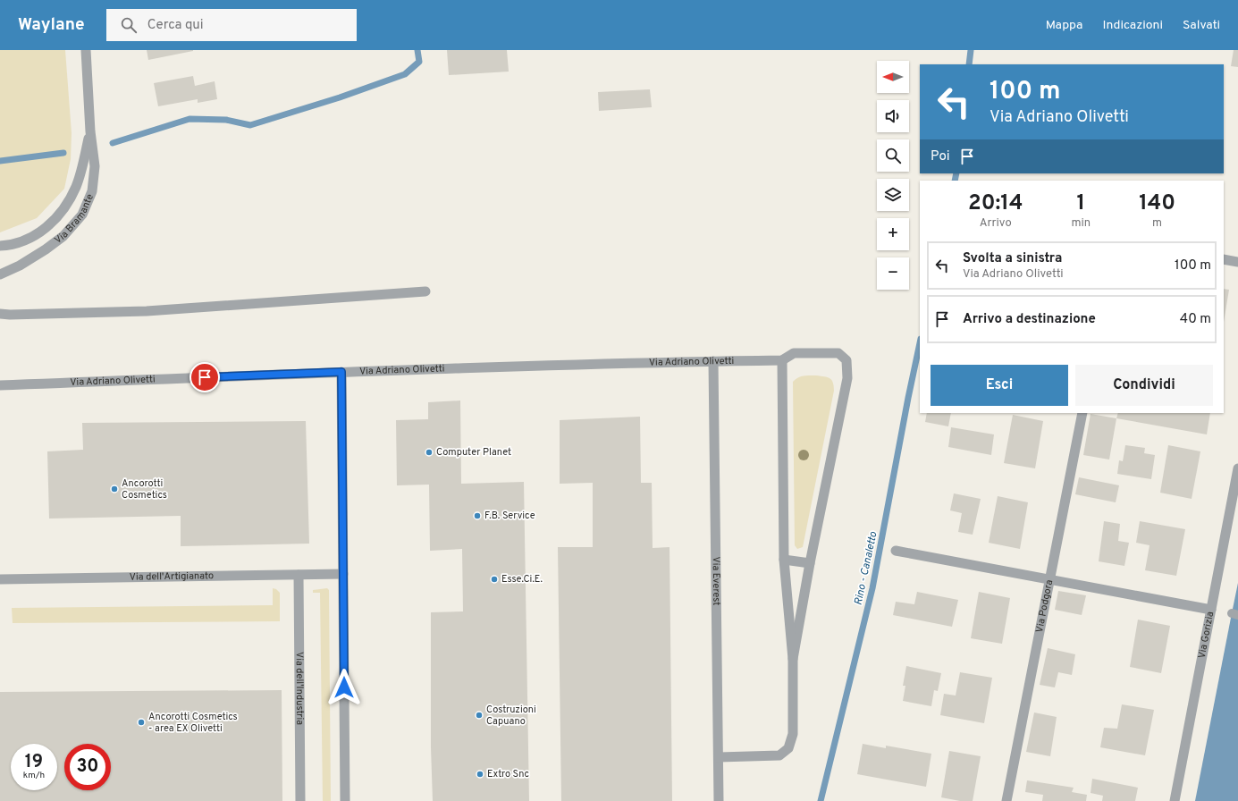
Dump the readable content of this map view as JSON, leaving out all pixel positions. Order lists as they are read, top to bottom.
{
  "streets": {
    "street": [
      "Via Bramante",
      "Via Adriano Olivetti",
      "Via dell'Artigianato",
      "Via Everest",
      "Via Podgora",
      "Via Gorizia",
      "Via dell'Industria"
    ]
  },
  "crossings": [
    ["Via Adriano Olivetti", "Via Everest"],
    ["Via dell'Artigianato", "Via dell'Industria"]
  ],
  "water": ["Rino - Canaletto"],
  "places": [
    "Computer Planet",
    "Ancorotti Cosmetics",
    "F.B. Service",
    "Esse.Ci.E.",
    "Costruzioni Capuano",
    "Ancorotti Cosmetics - area EX Olivetti",
    "Extro Snc"
  ],
  "north": "left",
  "page": {
    "header": "Waylane",
    "search": "Cerca qui",
    "nav": ["Mappa", "Indicazioni", "Salvati"],
    "map_buttons": ["+", "−"],
    "turn": ["100 m", "Via Adriano Olivetti"],
    "then": "Poi",
    "eta": [
      "20:14",
      "Arrivo",
      "1",
      "min",
      "140",
      "m"
    ],
    "list": [
      {
        "name": "Svolta a sinistra",
        "note": "Via Adriano Olivetti",
        "value": "100 m"
      },
      {
        "name": "Arrivo a destinazione",
        "value": "40 m"
      }
    ],
    "buttons": ["Esci", "Condividi"],
    "speed": "19 km/h",
    "limit": "30"
  }
}
